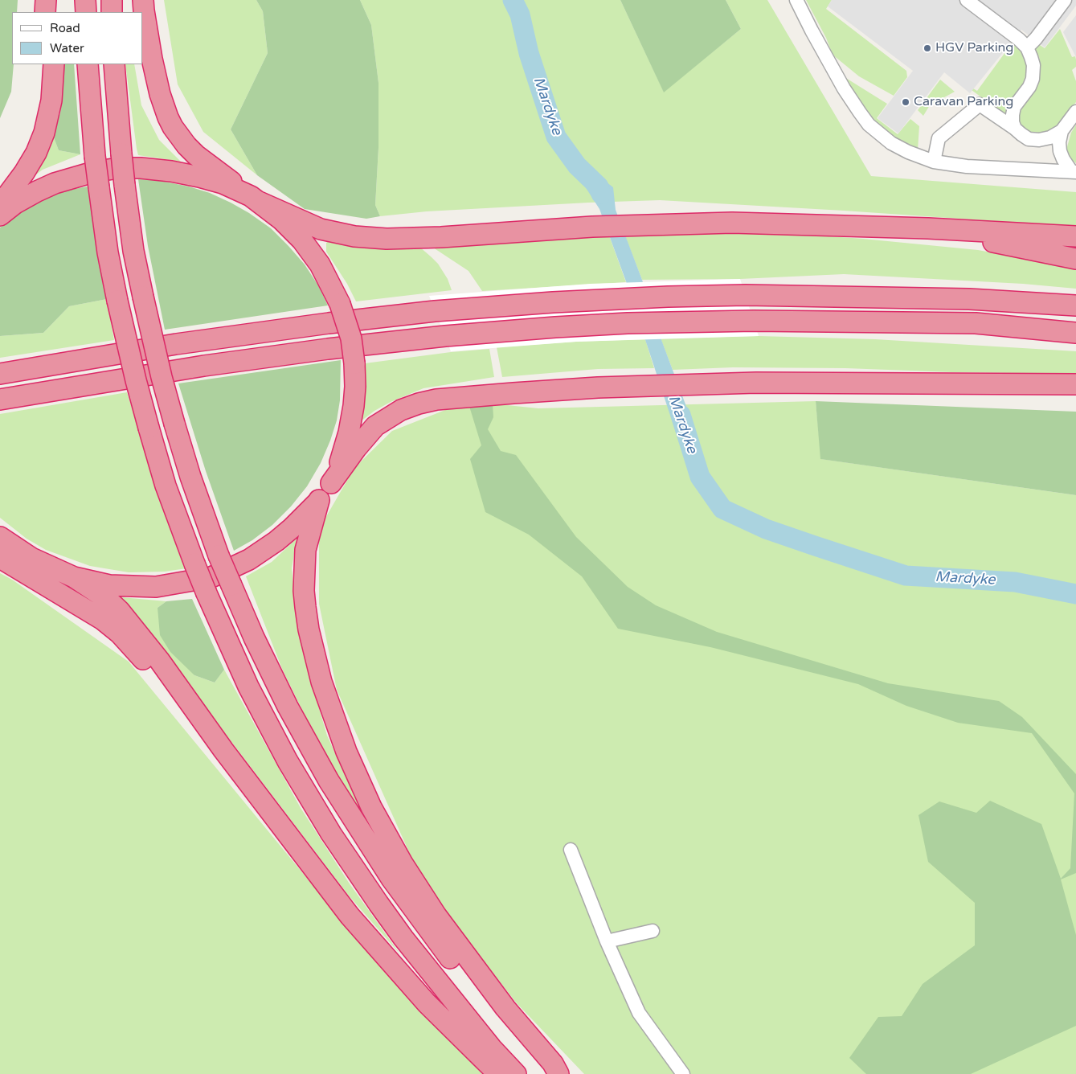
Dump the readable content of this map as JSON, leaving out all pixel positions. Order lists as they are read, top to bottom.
{
  "water": ["Mardyke"],
  "places": ["HGV Parking", "Caravan Parking"],
  "legend": ["Road", "Water"]
}
